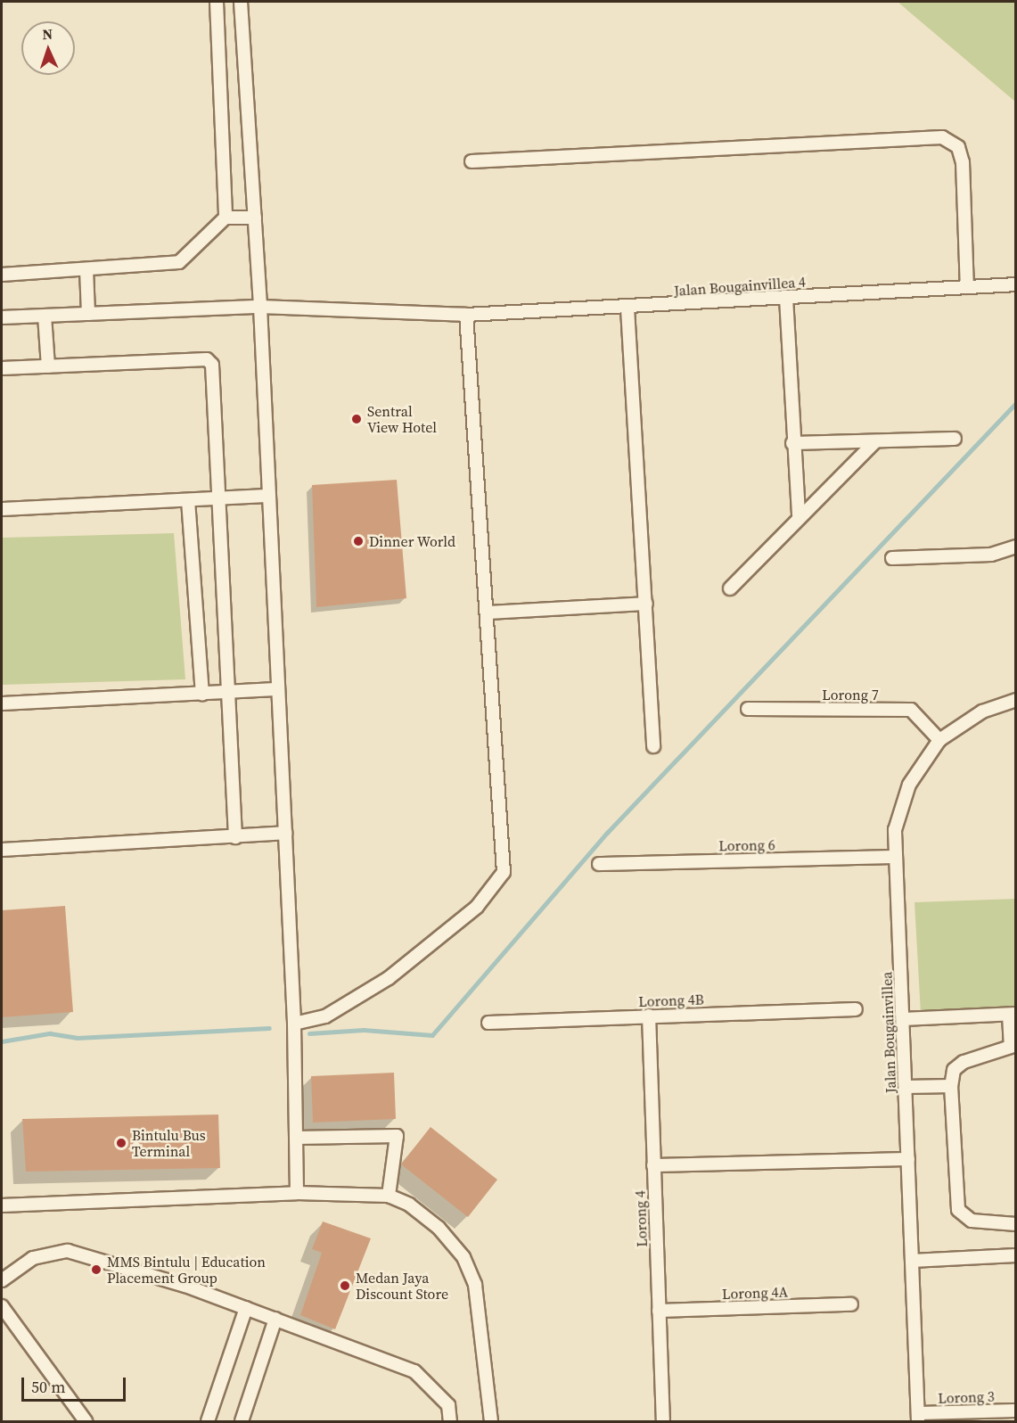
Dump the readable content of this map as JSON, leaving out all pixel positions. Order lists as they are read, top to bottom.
{
  "streets": {
    "street": [
      "Jalan Bougainvillea 4",
      "Lorong 7",
      "Lorong 6",
      "Lorong 4B",
      "Jalan Bougainvillea",
      "Lorong 4",
      "Lorong 4A",
      "Lorong 3"
    ]
  },
  "crossings": [
    ["Lorong 7", "Jalan Bougainvillea"],
    ["Lorong 6", "Jalan Bougainvillea"],
    ["Lorong 4B", "Lorong 4"],
    ["Jalan Bougainvillea", "Lorong 3"],
    ["Lorong 4", "Lorong 4A"]
  ],
  "places": [
    "Sentral View Hotel",
    "Dinner World",
    "Bintulu Bus Terminal",
    "MMS Bintulu | Education Placement Group",
    "Medan Jaya Discount Store"
  ],
  "scale_bar": "50 m",
  "north": "top"
}
